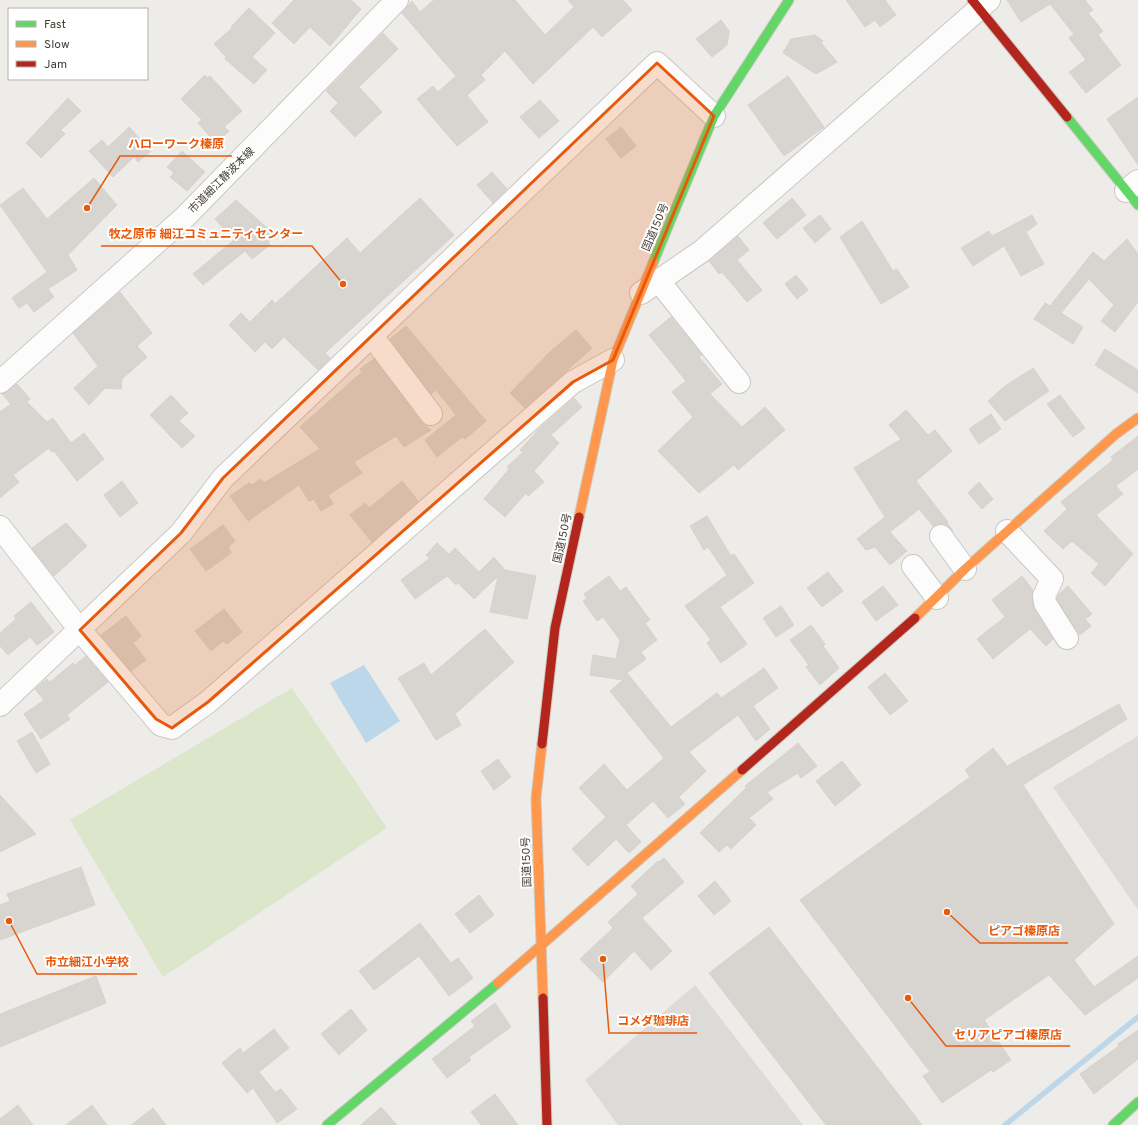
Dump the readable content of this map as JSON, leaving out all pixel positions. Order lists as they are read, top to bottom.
{
  "streets": {
    "main road": ["国道150号"],
    "street": ["市道細江静波本線"]
  },
  "places": [
    "ハローワーク榛原",
    "牧之原市 細江コミュニティセンター",
    "ピアゴ榛原店",
    "市立細江小学校",
    "コメダ珈琲店",
    "セリアピアゴ榛原店"
  ],
  "legend": ["Fast", "Slow", "Jam"]
}
